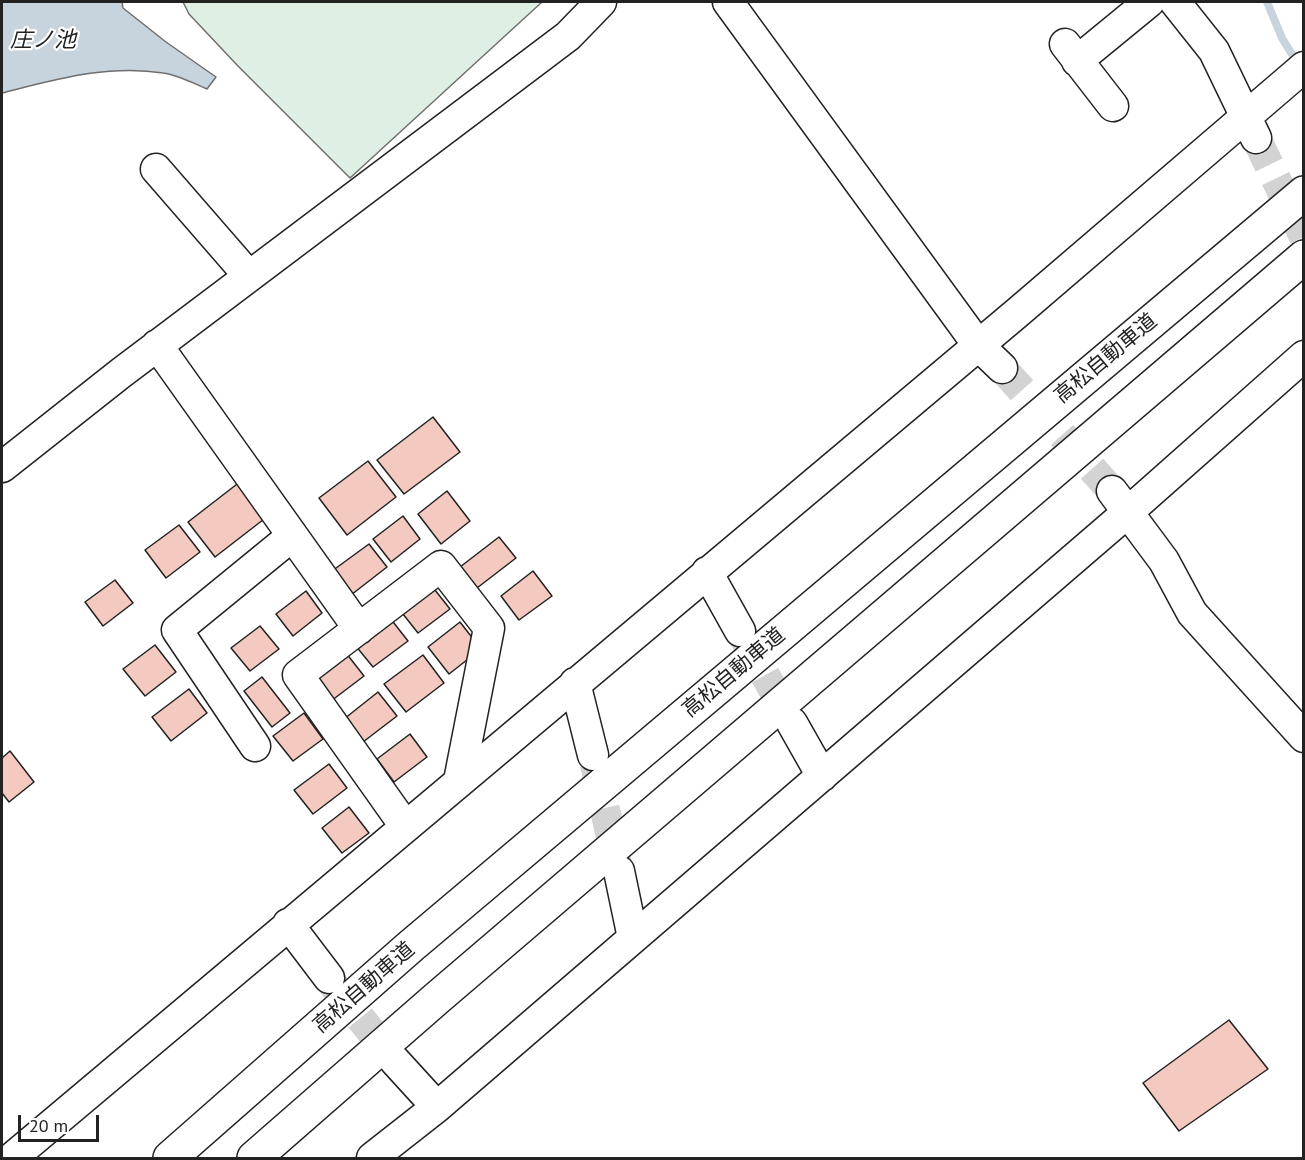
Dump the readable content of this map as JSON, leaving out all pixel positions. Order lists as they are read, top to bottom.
{
  "streets": {
    "highway": ["高松自動車道"]
  },
  "water": ["庄ノ池"],
  "scale_bar": "20 m"
}
